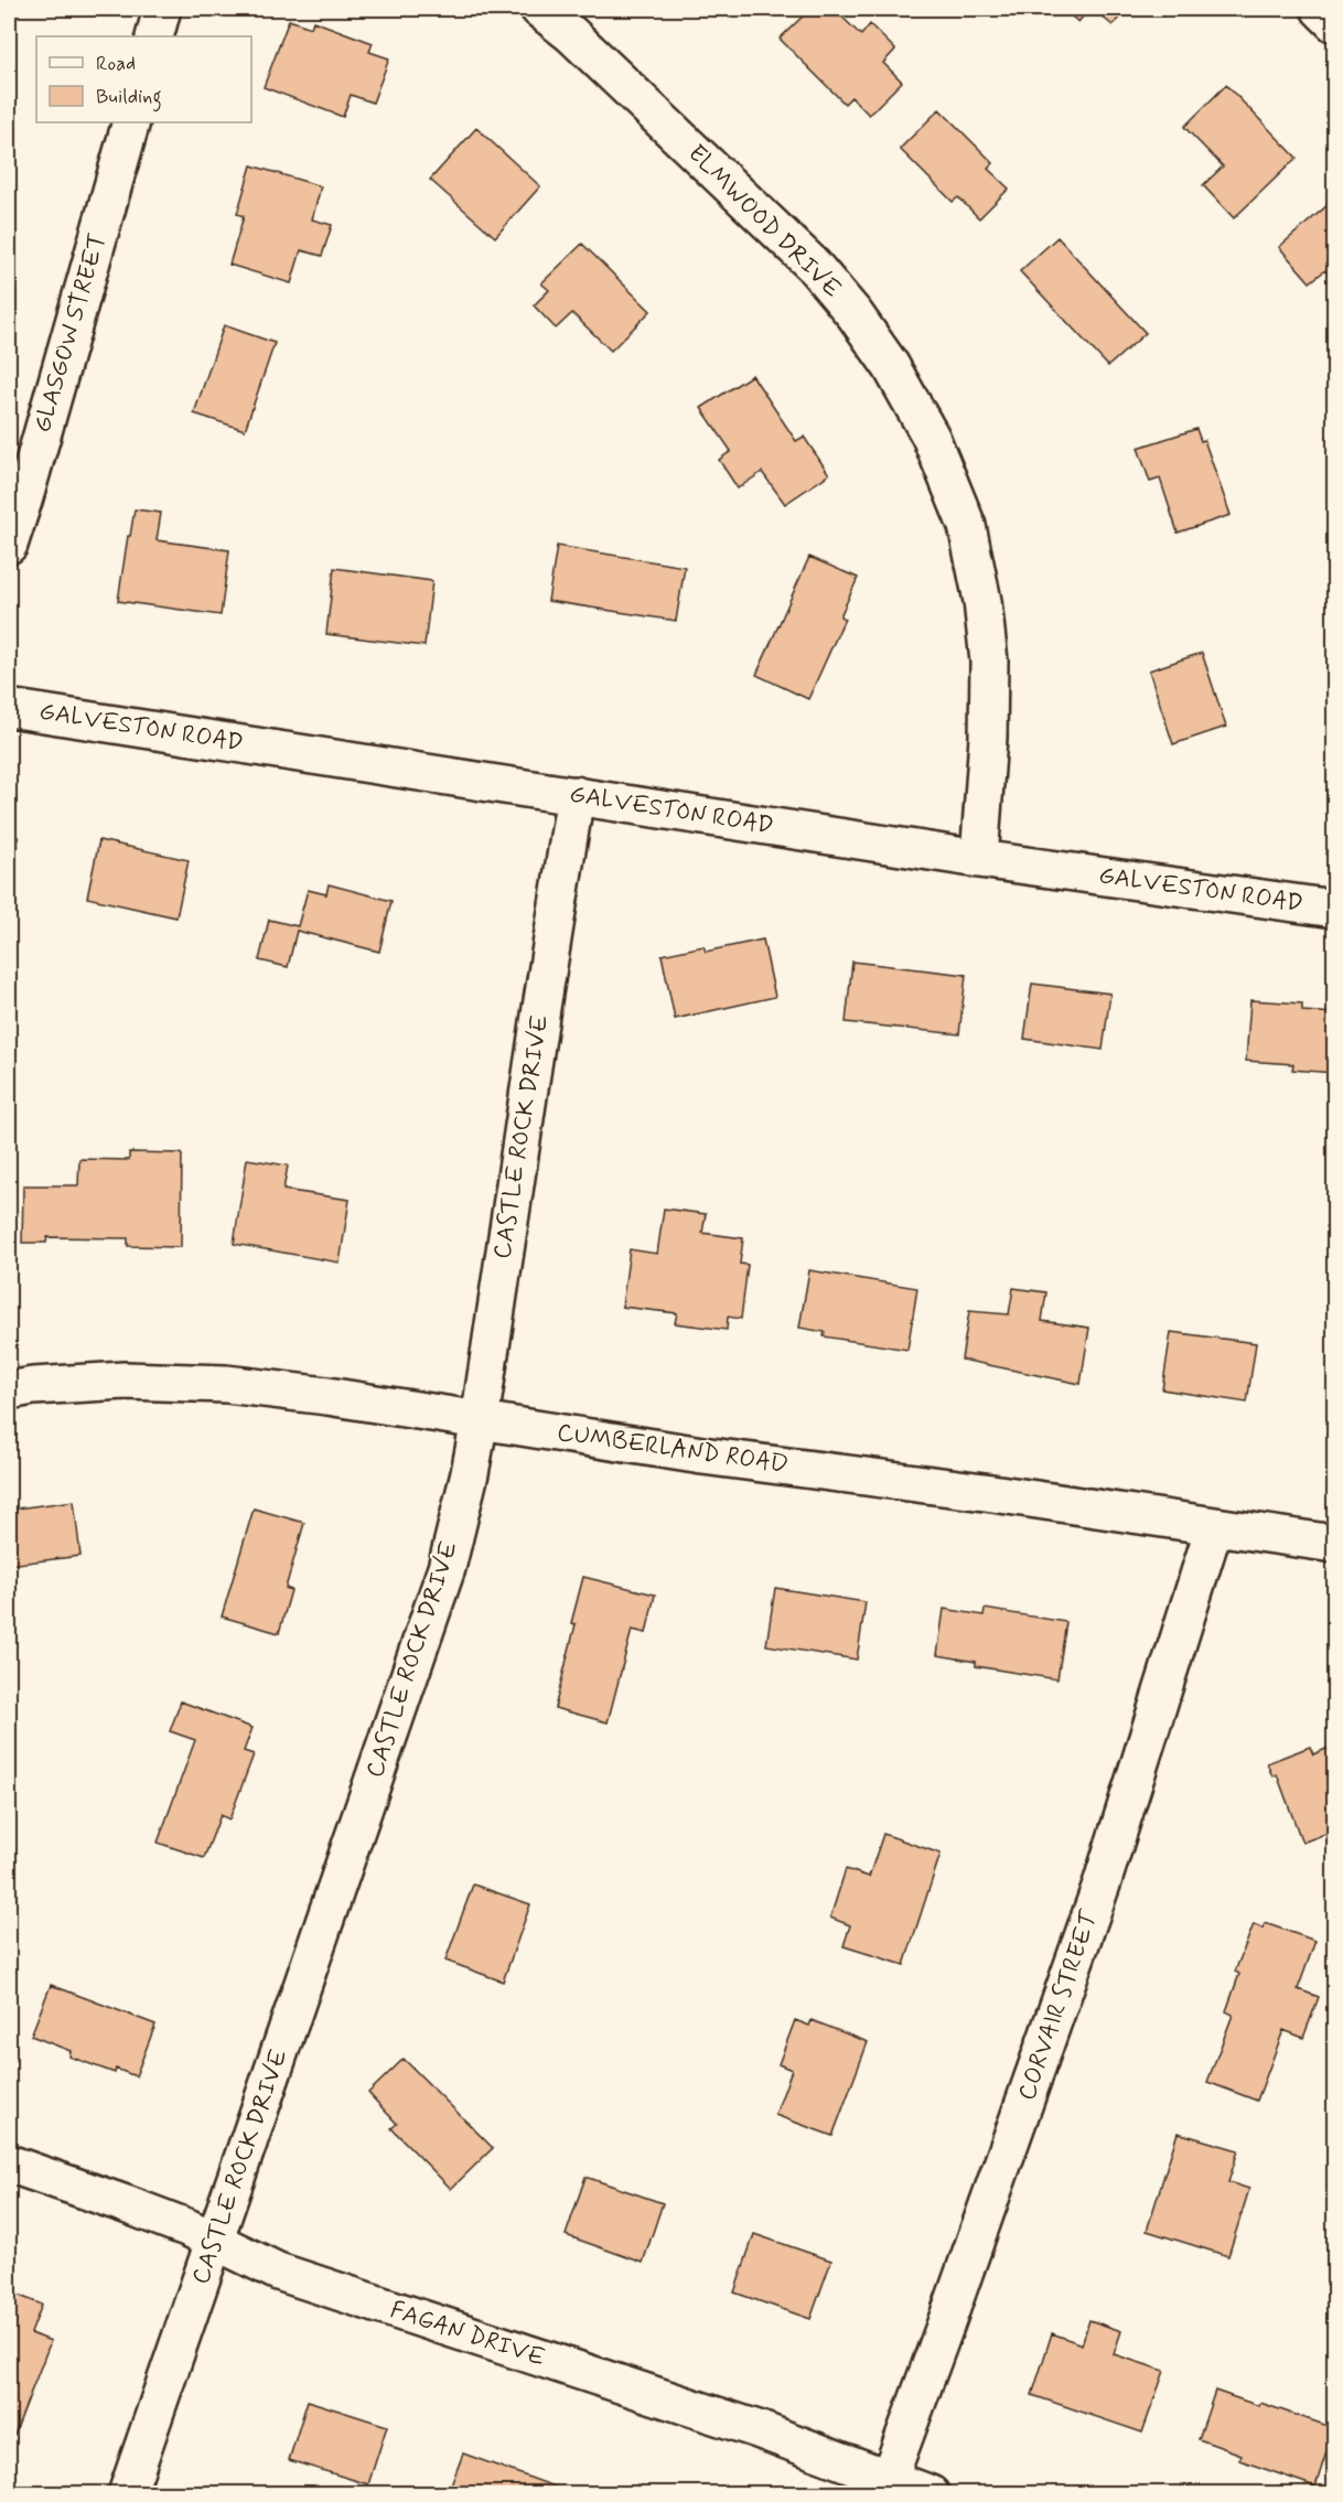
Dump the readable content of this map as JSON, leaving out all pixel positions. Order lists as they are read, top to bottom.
{
  "streets": {
    "street": [
      "ELMWOOD DRIVE",
      "GLASGOW STREET",
      "GALVESTON ROAD",
      "CASTLE ROCK DRIVE",
      "CUMBERLAND ROAD",
      "CORVAIR STREET",
      "FAGAN DRIVE"
    ]
  },
  "crossings": [
    ["ELMWOOD DRIVE", "GALVESTON ROAD"],
    ["GALVESTON ROAD", "CASTLE ROCK DRIVE"],
    ["CASTLE ROCK DRIVE", "CUMBERLAND ROAD"],
    ["CASTLE ROCK DRIVE", "FAGAN DRIVE"],
    ["CUMBERLAND ROAD", "CORVAIR STREET"],
    ["CORVAIR STREET", "FAGAN DRIVE"]
  ],
  "legend": ["Road", "Building"]
}
